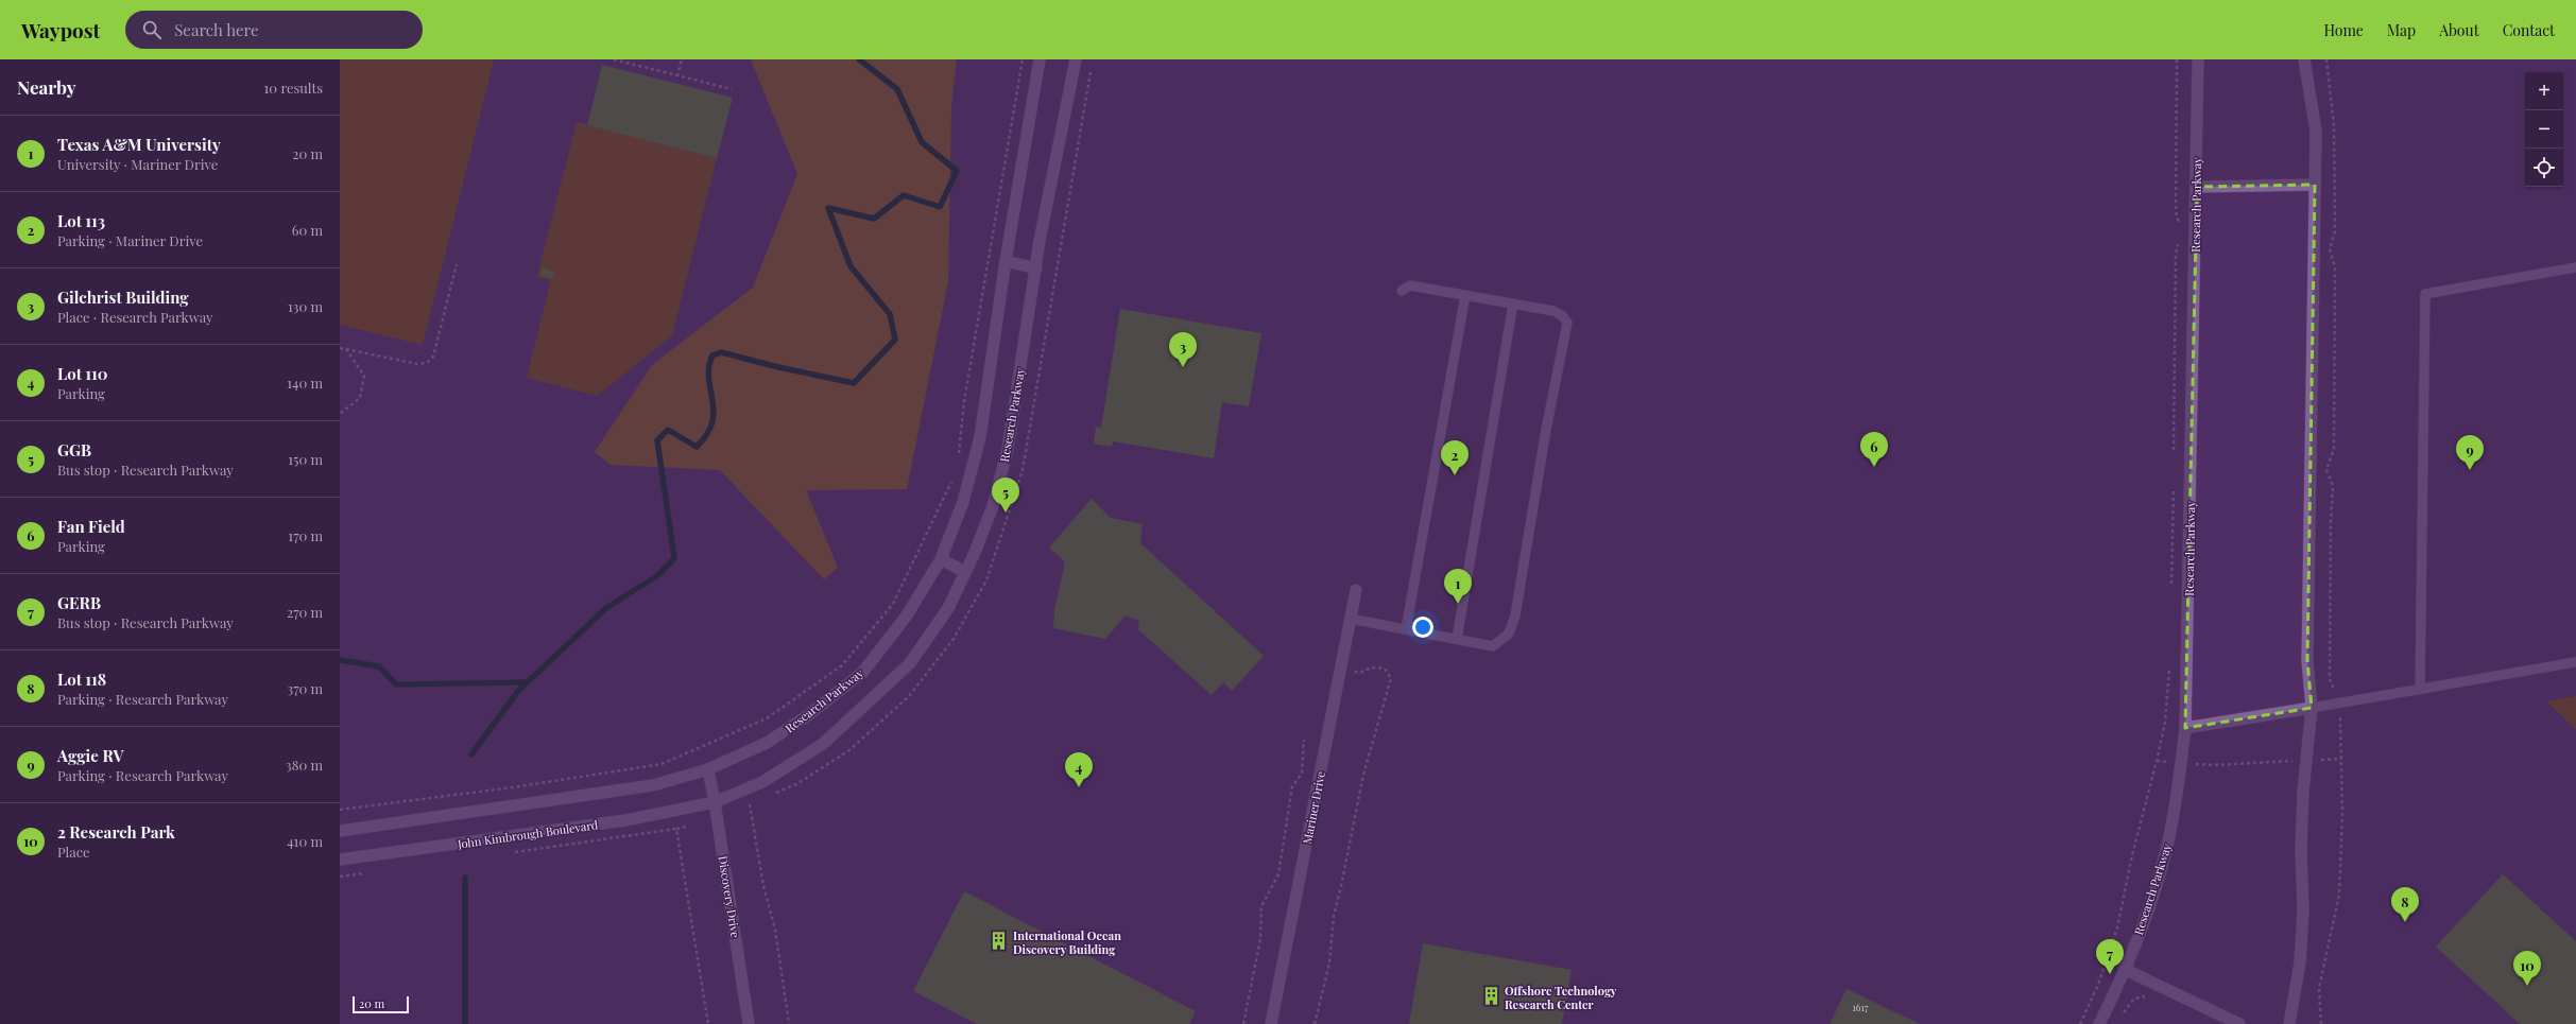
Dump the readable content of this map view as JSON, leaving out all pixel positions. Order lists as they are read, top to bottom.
{
  "streets": {
    "street": [
      "Research Parkway",
      "Mariner Drive",
      "John Kimbrough Boulevard",
      "Discovery Drive"
    ]
  },
  "crossings": [
    ["Research Parkway", "John Kimbrough Boulevard"],
    ["Research Parkway", "Discovery Drive"],
    ["John Kimbrough Boulevard", "Discovery Drive"]
  ],
  "places": {
    "building": ["International Ocean Discovery Building", "Offshore Technology Research Center"]
  },
  "house_numbers": ["1617"],
  "scale_bar": "20 m",
  "page": {
    "header": "Waypost",
    "search": "Search here",
    "nav": [
      "Home",
      "Map",
      "About",
      "Contact"
    ],
    "heading": ["Nearby", "10 results"],
    "map_buttons": ["+", "−"],
    "list": [
      {
        "mark": "1",
        "name": "Texas A&M University",
        "note": "University · Mariner Drive",
        "value": "20 m"
      },
      {
        "mark": "2",
        "name": "Lot 113",
        "note": "Parking · Mariner Drive",
        "value": "60 m"
      },
      {
        "mark": "3",
        "name": "Gilchrist Building",
        "note": "Place · Research Parkway",
        "value": "130 m"
      },
      {
        "mark": "4",
        "name": "Lot 110",
        "note": "Parking",
        "value": "140 m"
      },
      {
        "mark": "5",
        "name": "GGB",
        "note": "Bus stop · Research Parkway",
        "value": "150 m"
      },
      {
        "mark": "6",
        "name": "Fan Field",
        "note": "Parking",
        "value": "170 m"
      },
      {
        "mark": "7",
        "name": "GERB",
        "note": "Bus stop · Research Parkway",
        "value": "270 m"
      },
      {
        "mark": "8",
        "name": "Lot 118",
        "note": "Parking · Research Parkway",
        "value": "370 m"
      },
      {
        "mark": "9",
        "name": "Aggie RV",
        "note": "Parking · Research Parkway",
        "value": "380 m"
      },
      {
        "mark": "10",
        "name": "2 Research Park",
        "note": "Place",
        "value": "410 m"
      }
    ],
    "pins": [
      "3",
      "6",
      "9",
      "2",
      "5",
      "1",
      "4",
      "8",
      "7",
      "10"
    ],
    "scale": "20 m"
  }
}
